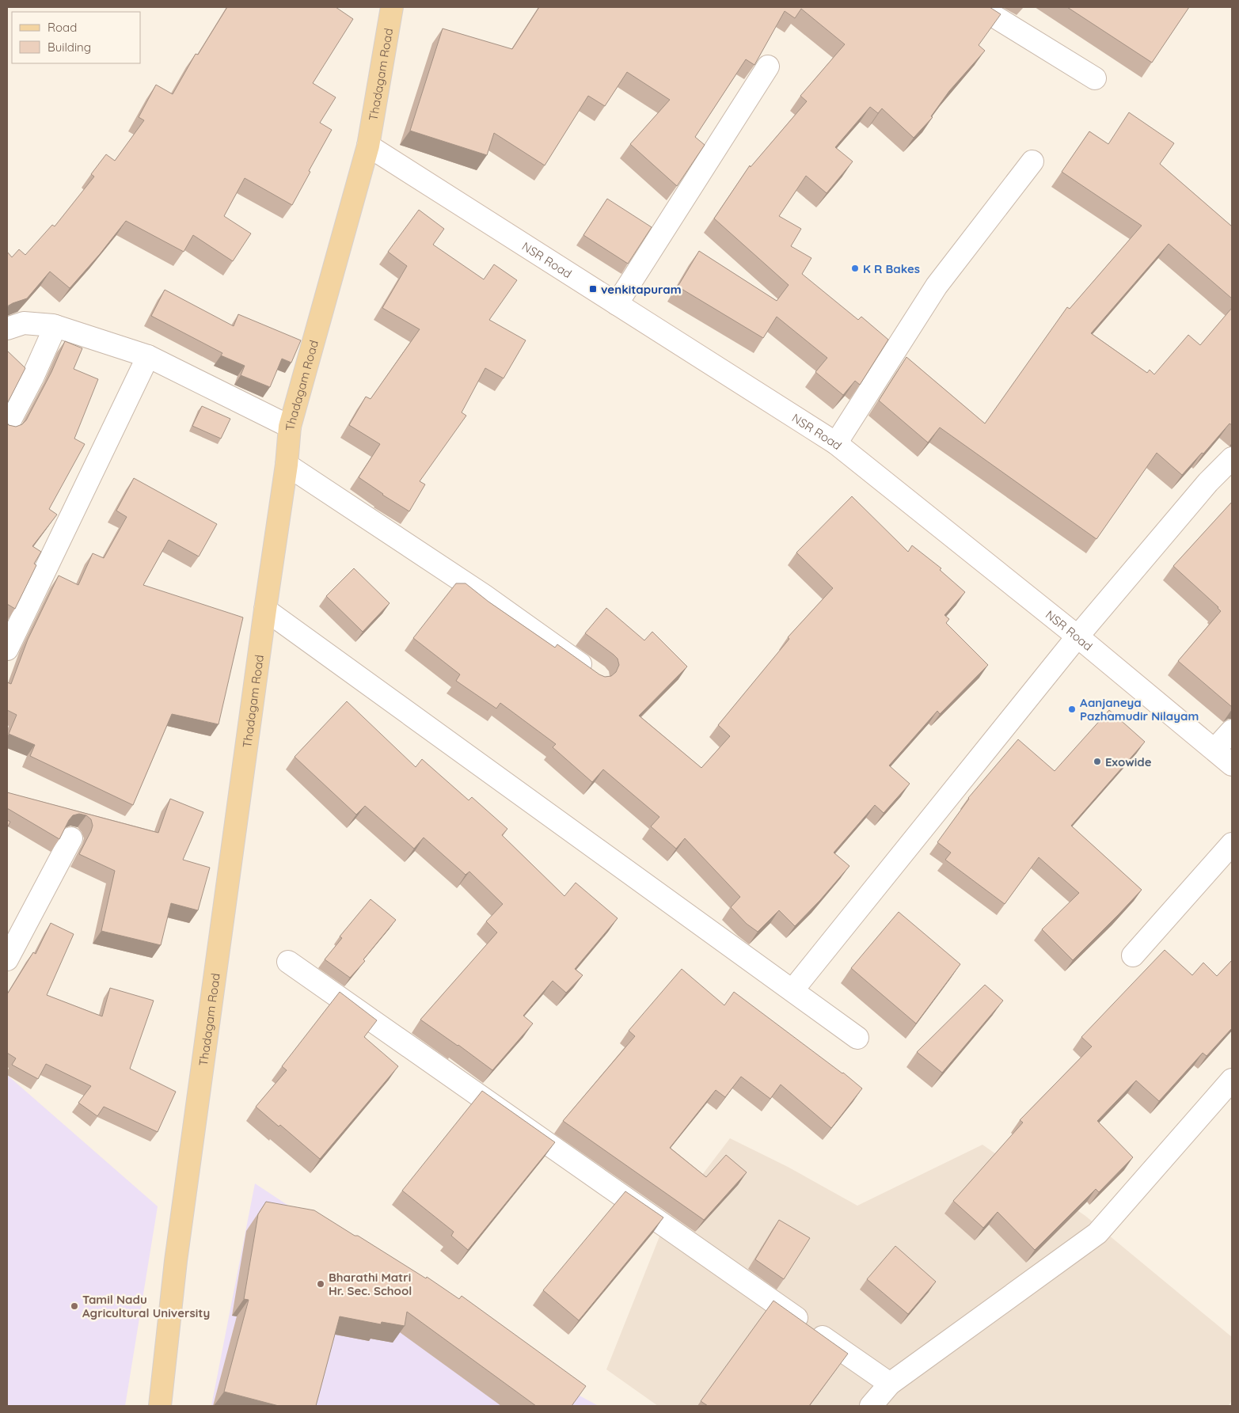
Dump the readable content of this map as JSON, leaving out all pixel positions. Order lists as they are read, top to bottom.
{
  "streets": {
    "main road": ["Thadagam Road"],
    "street": ["NSR Road"]
  },
  "crossings": [
    ["Thadagam Road", "NSR Road"]
  ],
  "places": {
    "other": [
      "K R Bakes",
      "Aanjaneya Pazhamudir Nilayam",
      "Exowide",
      "Bharathi Matri Hr. Sec. School",
      "Tamil Nadu Agricultural University"
    ],
    "transit": ["venkitapuram"]
  },
  "legend": ["Road", "Building"]
}
